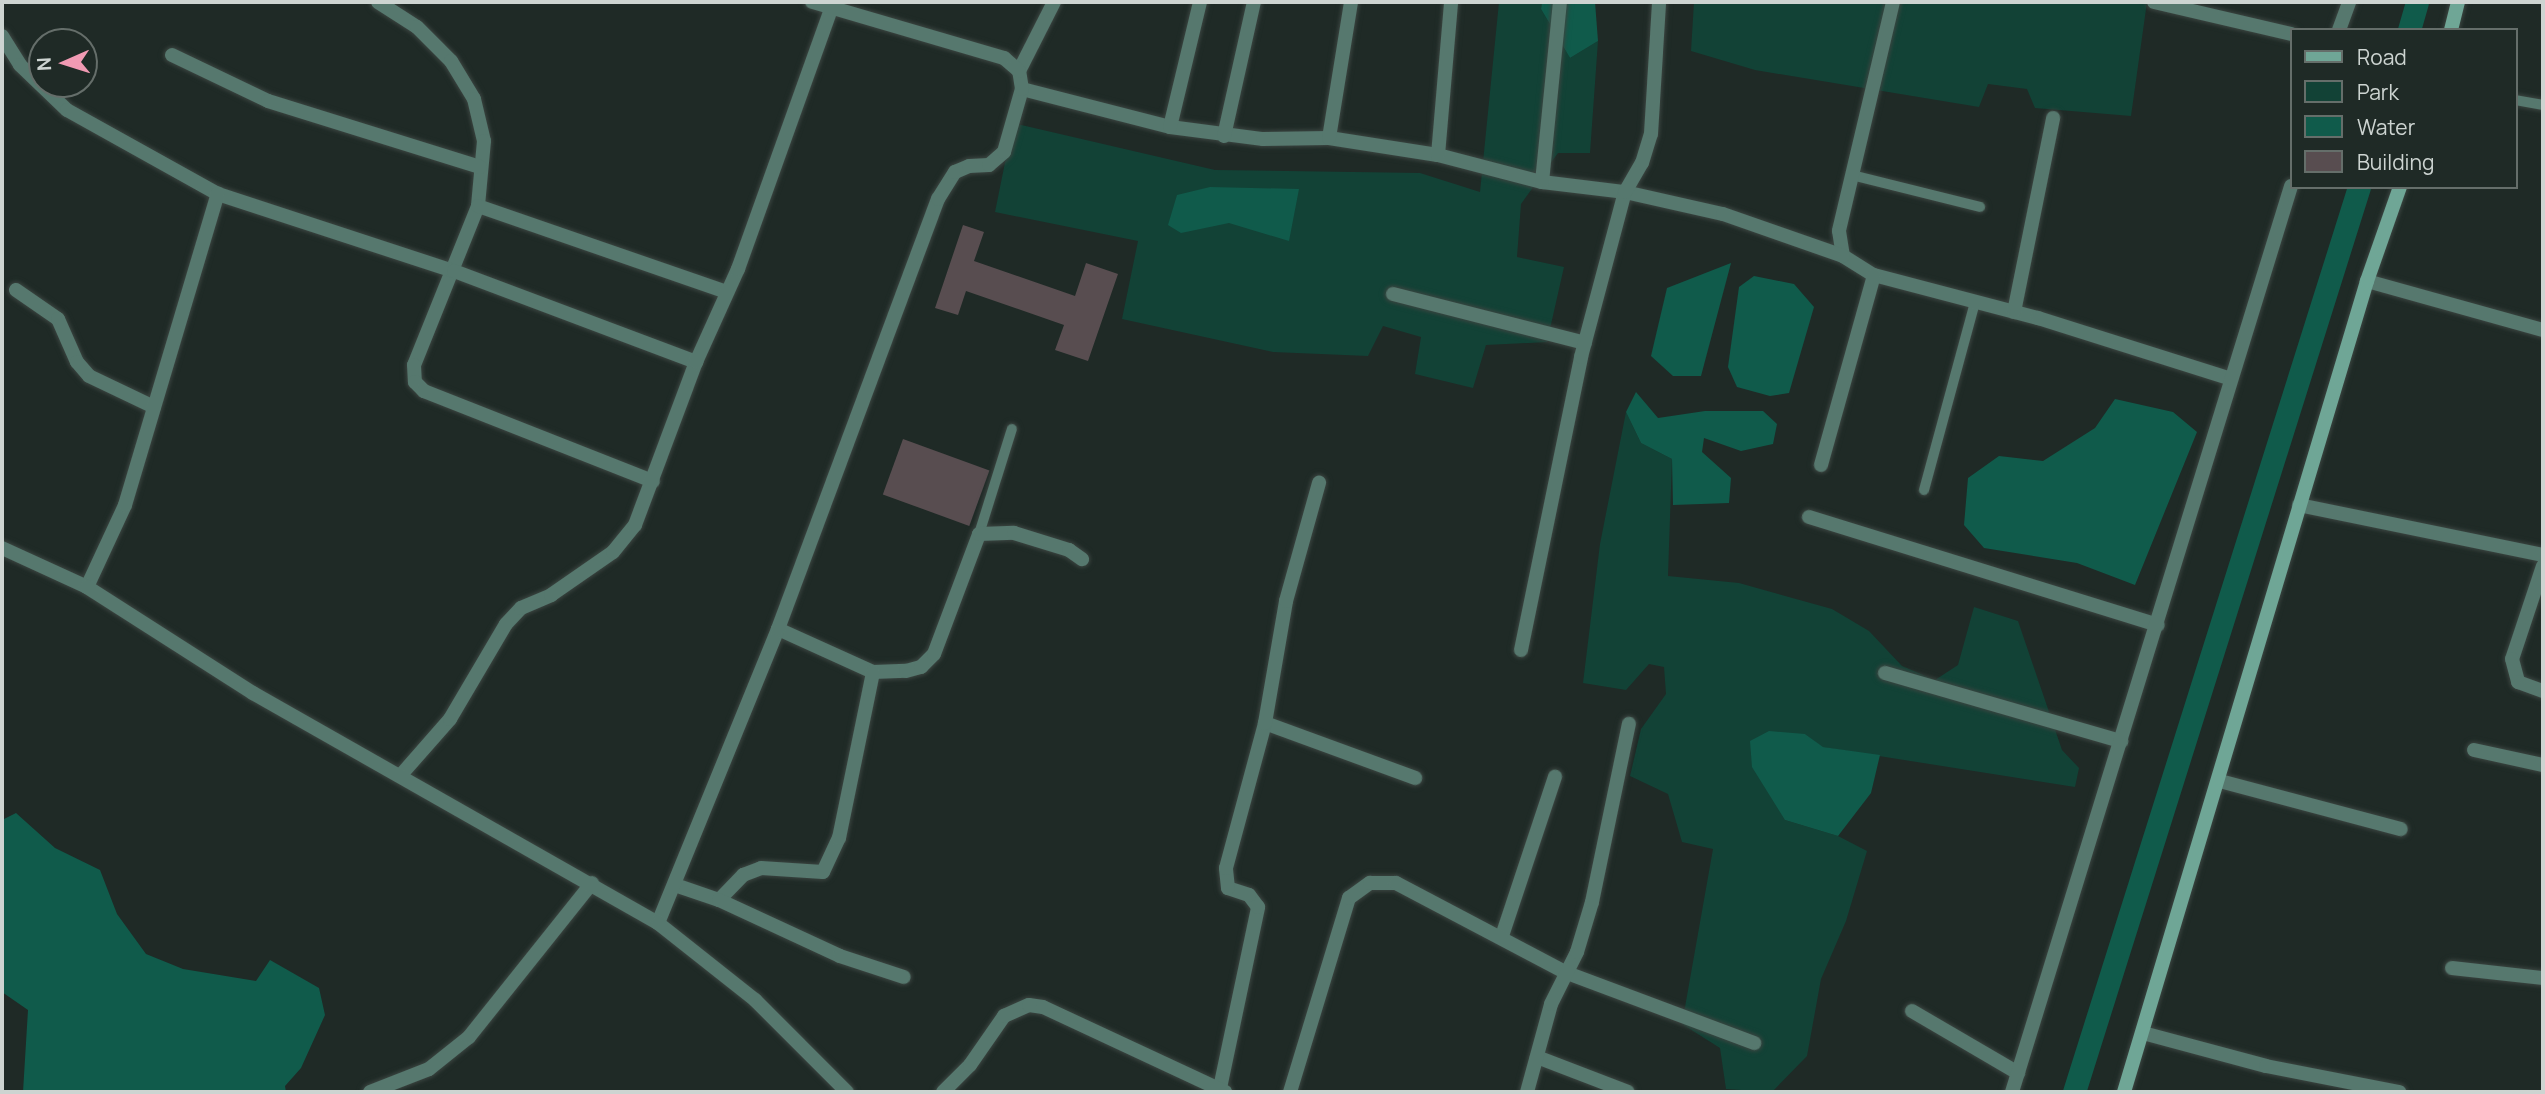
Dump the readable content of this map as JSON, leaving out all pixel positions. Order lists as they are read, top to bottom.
{
  "legend": [
    "Road",
    "Park",
    "Water",
    "Building"
  ],
  "north": "left"
}
